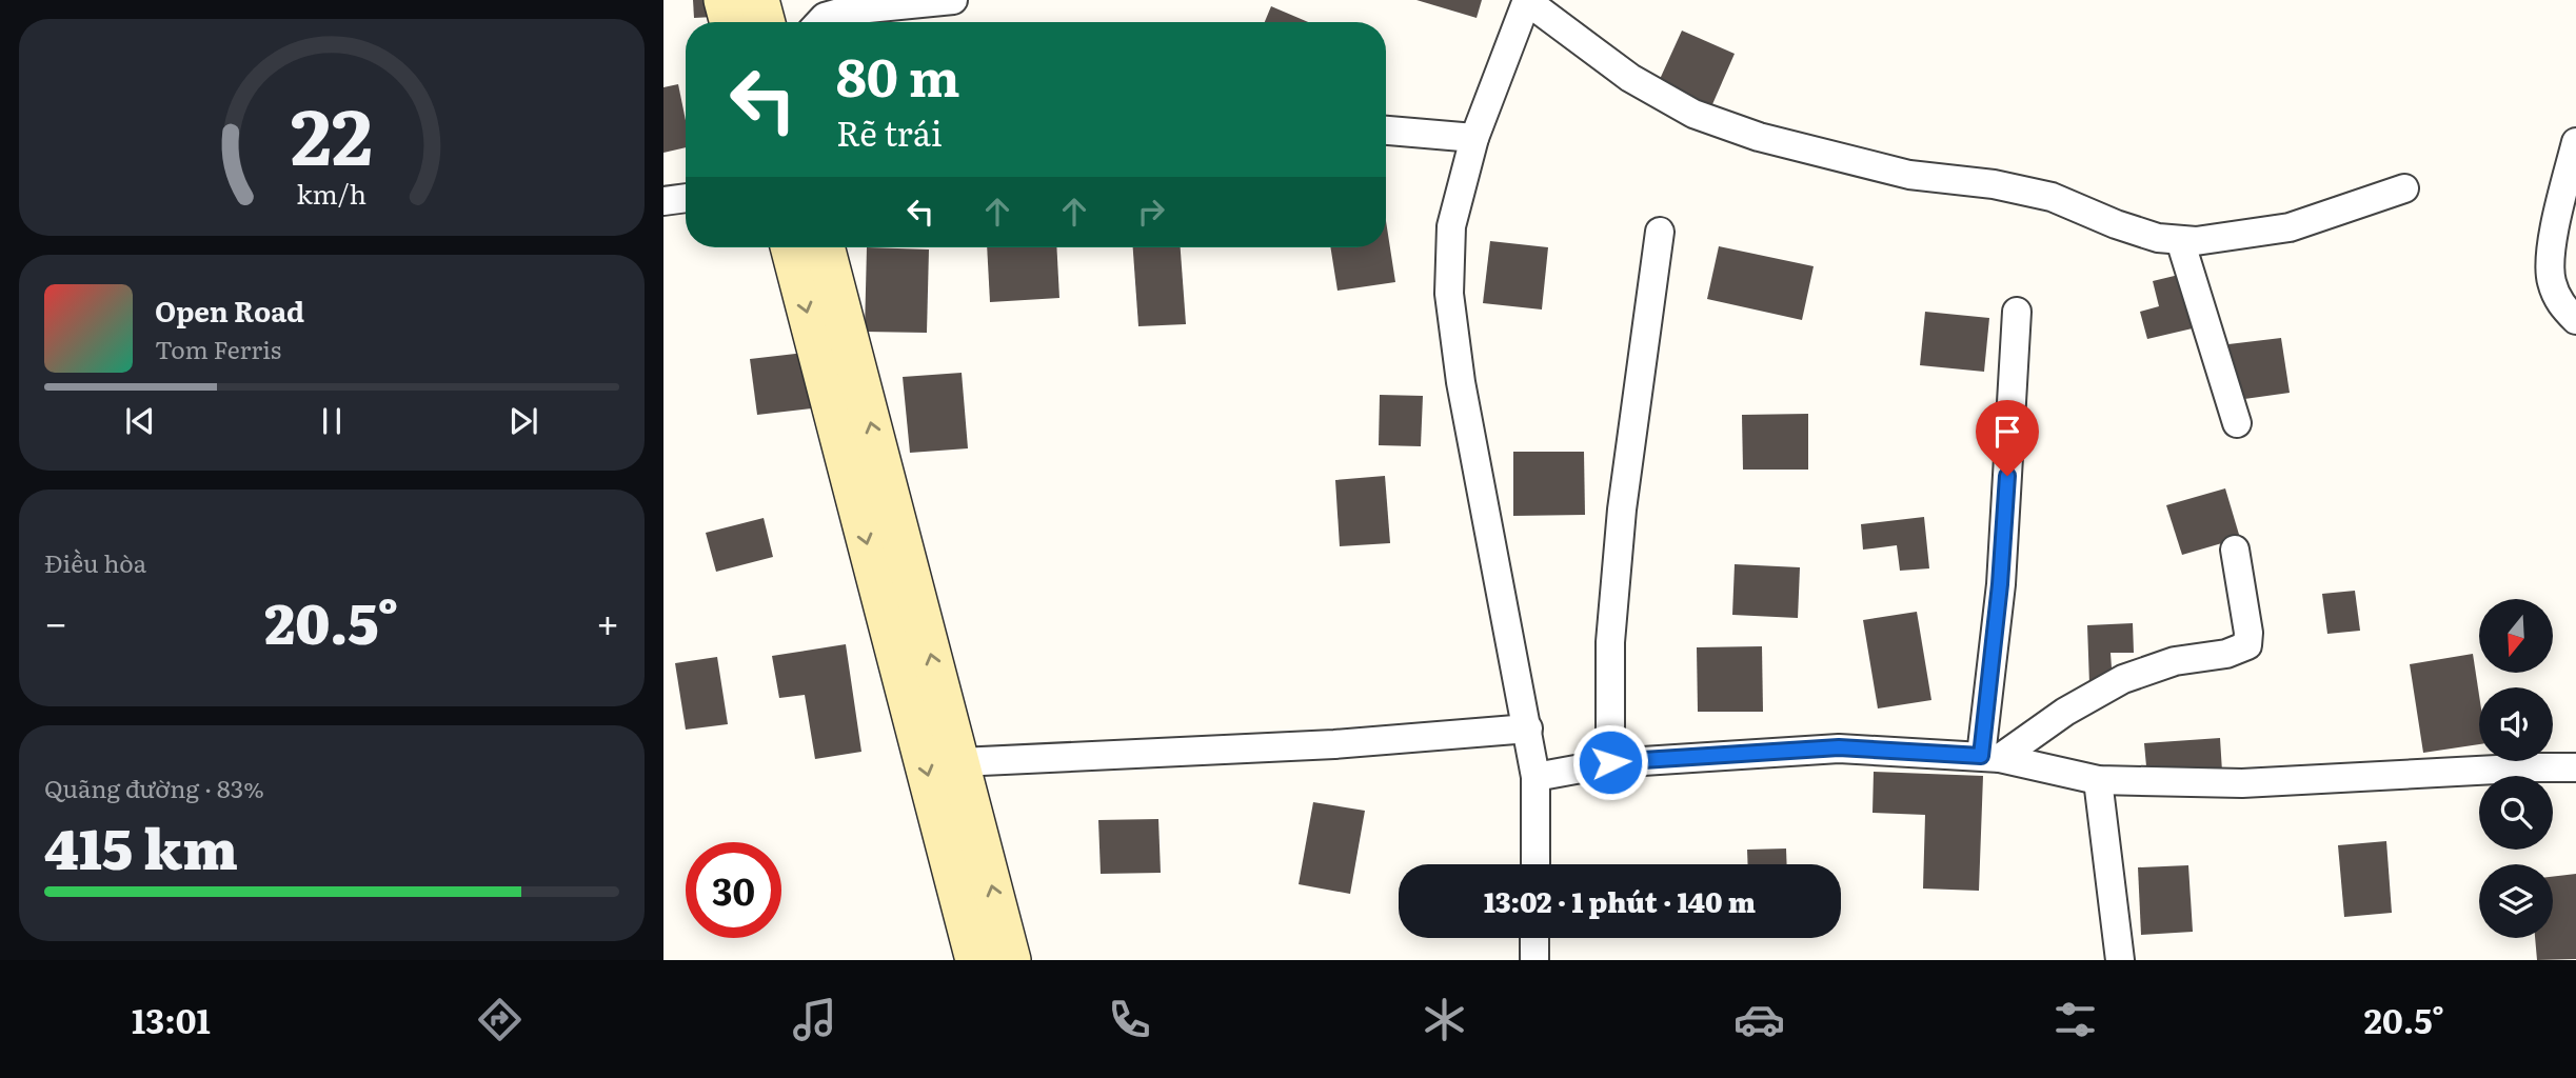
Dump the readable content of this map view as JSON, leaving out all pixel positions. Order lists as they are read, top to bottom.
{
  "north": "bottom",
  "page": {
    "turn": ["80 m", "Rẽ trái"],
    "song": ["Open Road", "Tom Ferris"],
    "tile": [
      "Điều hòa",
      ["Quãng đường · 83%", "415 km"]
    ],
    "heat": ["−", "20.5°", "+"],
    "limit": "30",
    "trip": "13:02 · 1 phút · 140 m",
    "tabs": ["13:01", "20.5°"],
    "gauge": ["22", "km/h"]
  }
}
